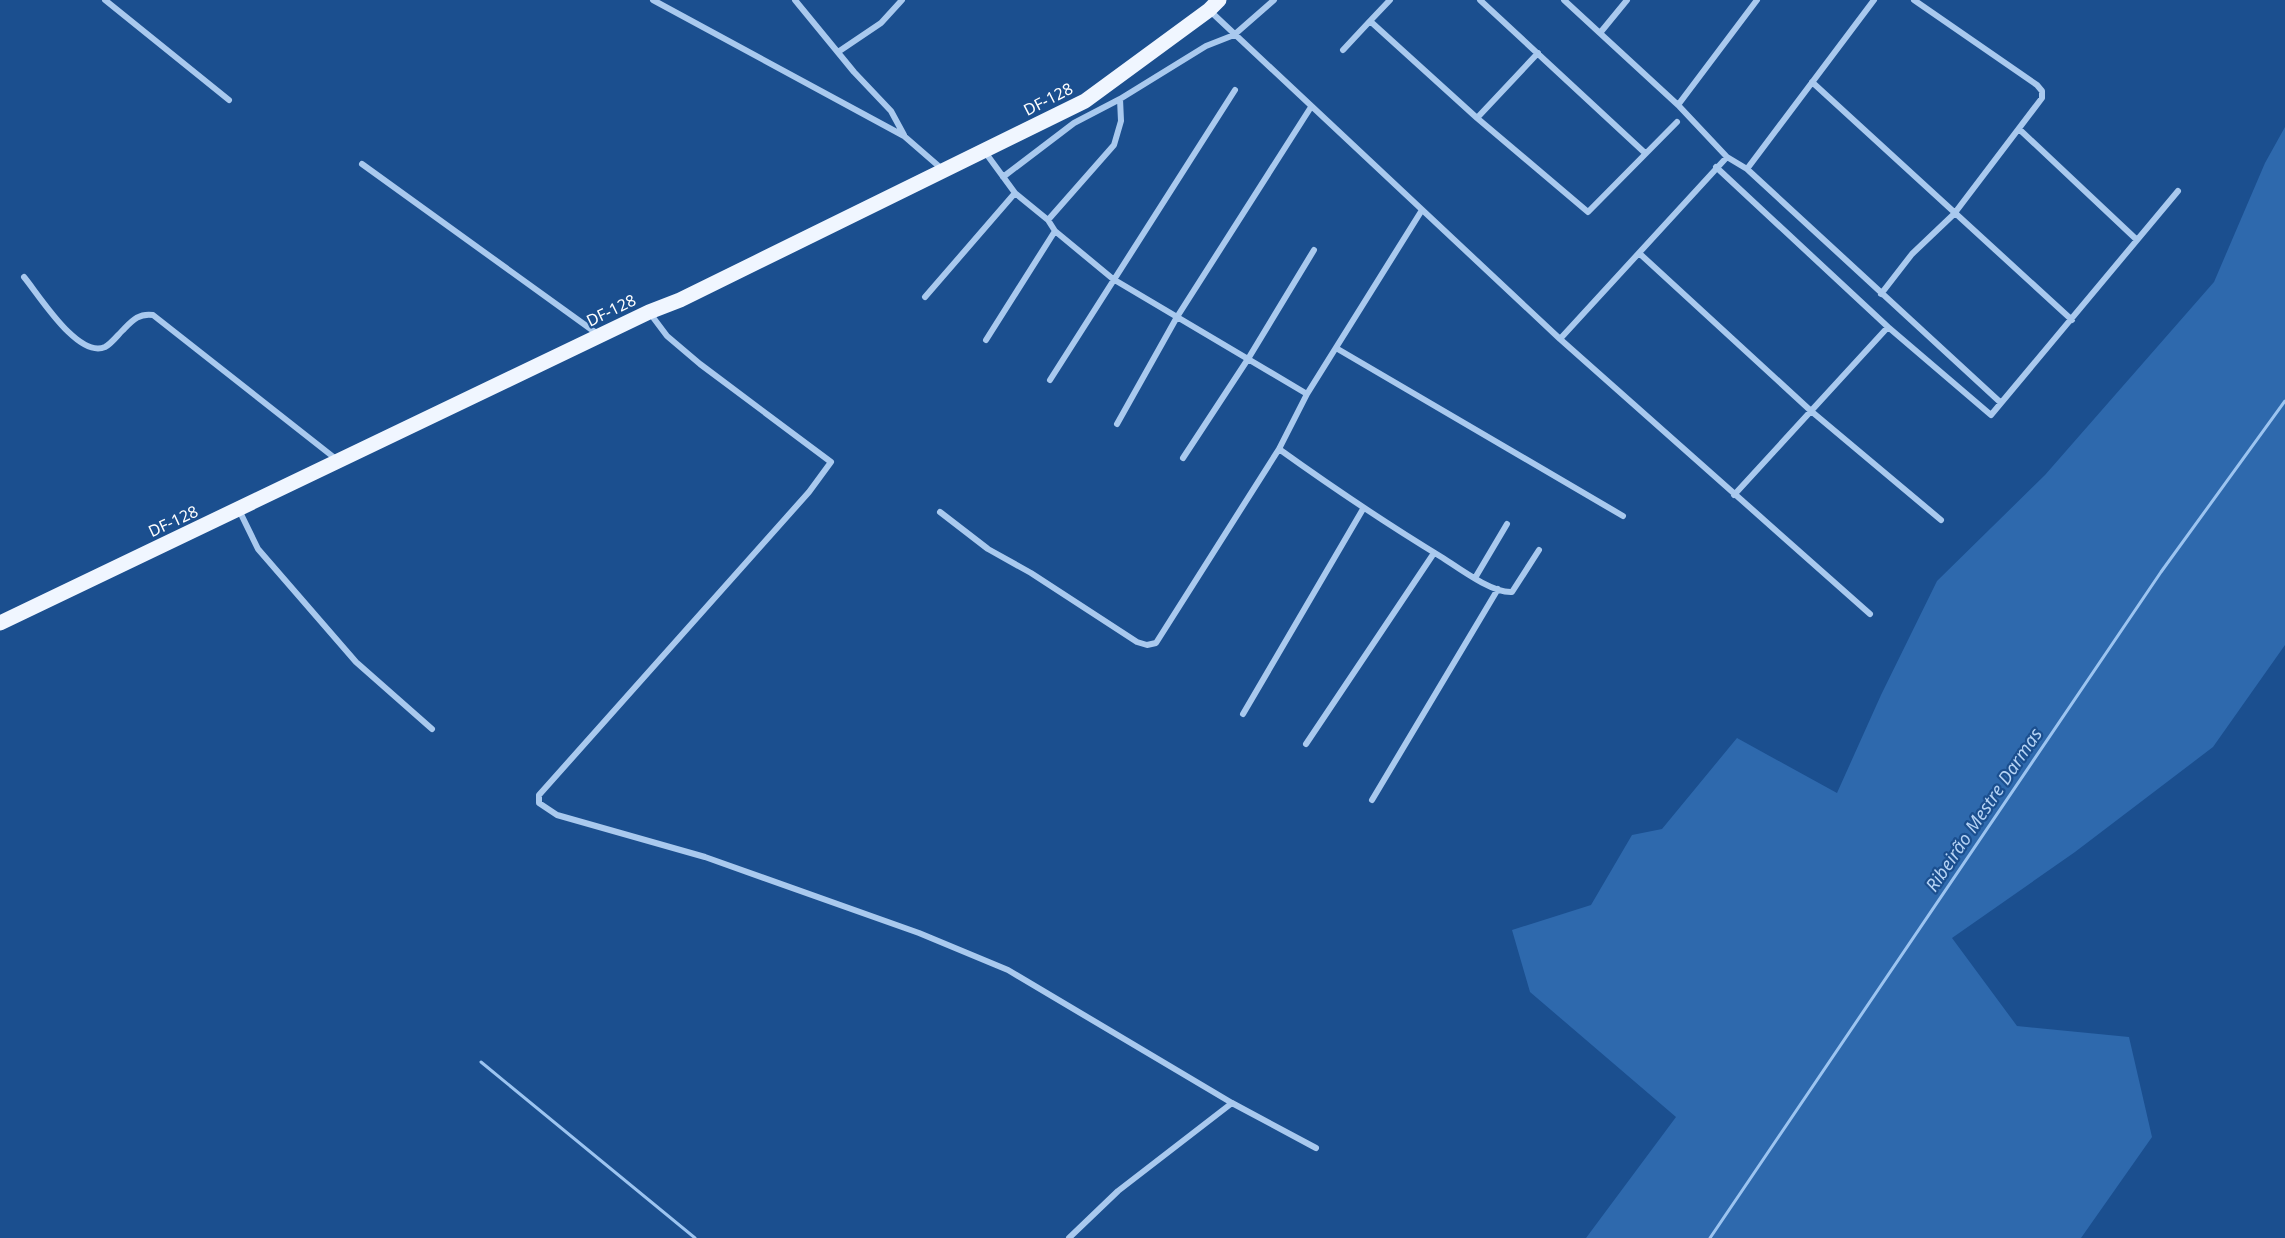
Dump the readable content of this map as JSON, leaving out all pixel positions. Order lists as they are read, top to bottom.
{
  "streets": {
    "main road": ["DF-128"]
  },
  "water": ["Ribeirão Mestre Darmas"]
}
